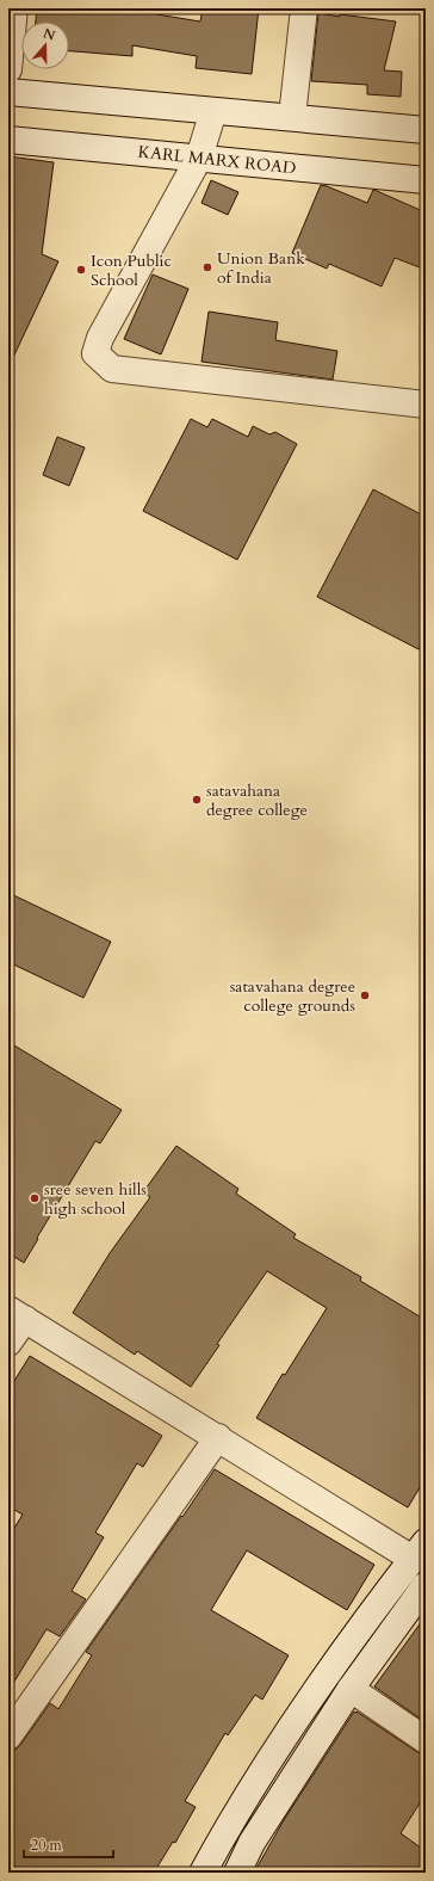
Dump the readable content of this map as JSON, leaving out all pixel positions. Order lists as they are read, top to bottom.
{
  "streets": {
    "street": ["KARL MARX ROAD"]
  },
  "places": [
    "Union Bank of India",
    "Icon Public School",
    "satavahana degree college",
    "satavahana degree college grounds",
    "sree seven hills high school"
  ],
  "scale_bar": "20 m",
  "north": "top"
}
